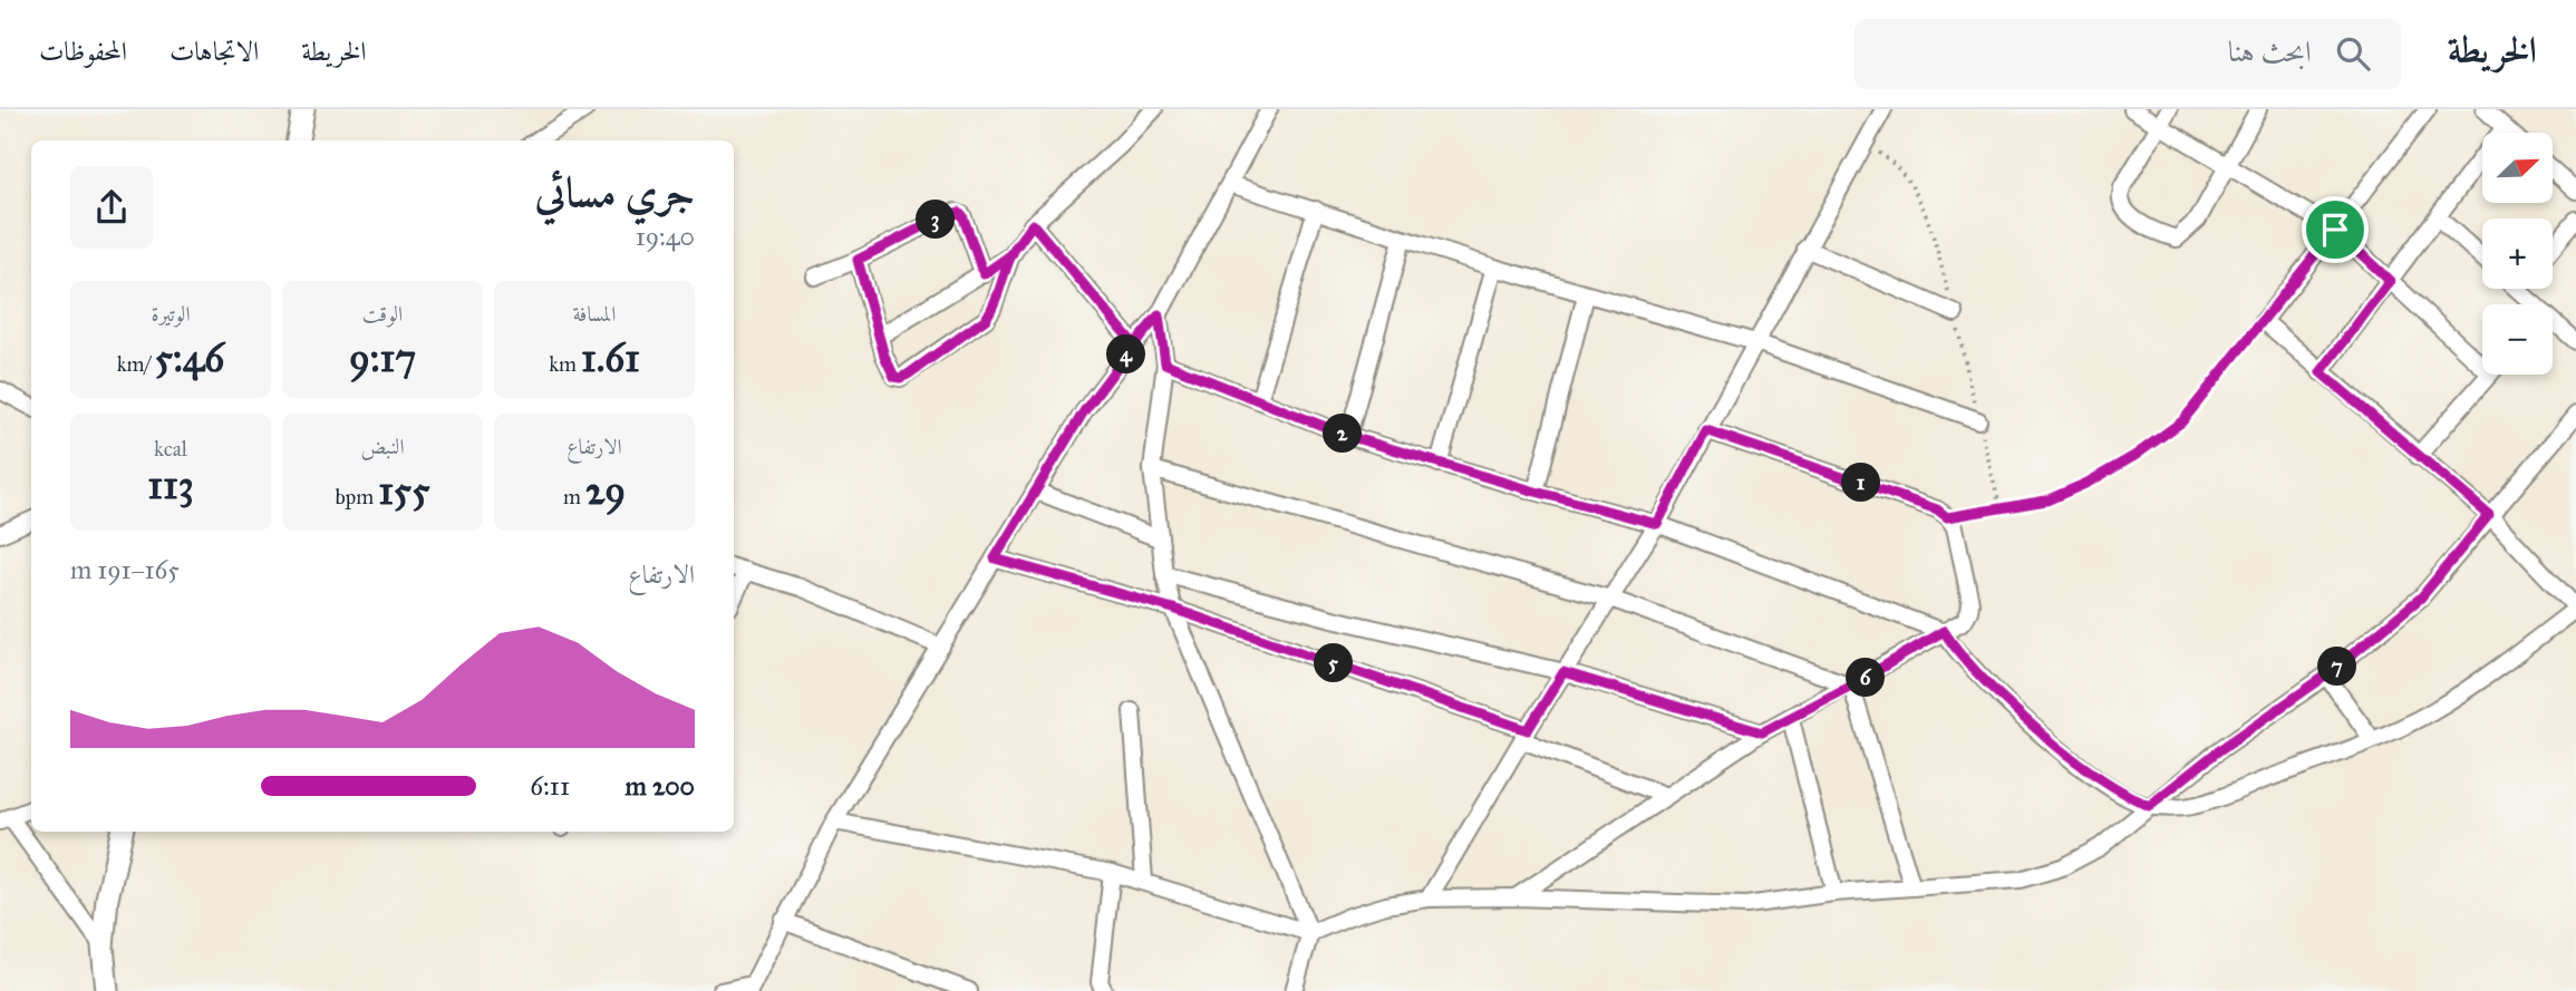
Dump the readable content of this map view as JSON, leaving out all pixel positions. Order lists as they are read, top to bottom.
{
  "north": "top right",
  "page": {
    "header": "الخريطة",
    "search": "ابحث هنا",
    "nav": ["الخريطة", "الاتجاهات", "المحفوظات"],
    "map_buttons": ["+", "−"],
    "heading": ["جري مسائي", "19:40"],
    "pins": [
      "3",
      "4",
      "2",
      "1",
      "5",
      "7",
      "6"
    ],
    "stats": [
      ["المسافة", "1.61 km"],
      ["الوقت", "9:17"],
      ["الوتيرة", "5:46 /km"],
      ["الارتفاع", "29 m"],
      ["النبض", "155 bpm"],
      ["kcal", "113"]
    ],
    "chart": ["الارتفاع", "165–191 m"],
    "list": [
      {
        "name": "200 m",
        "note": "6:11"
      }
    ]
  }
}
